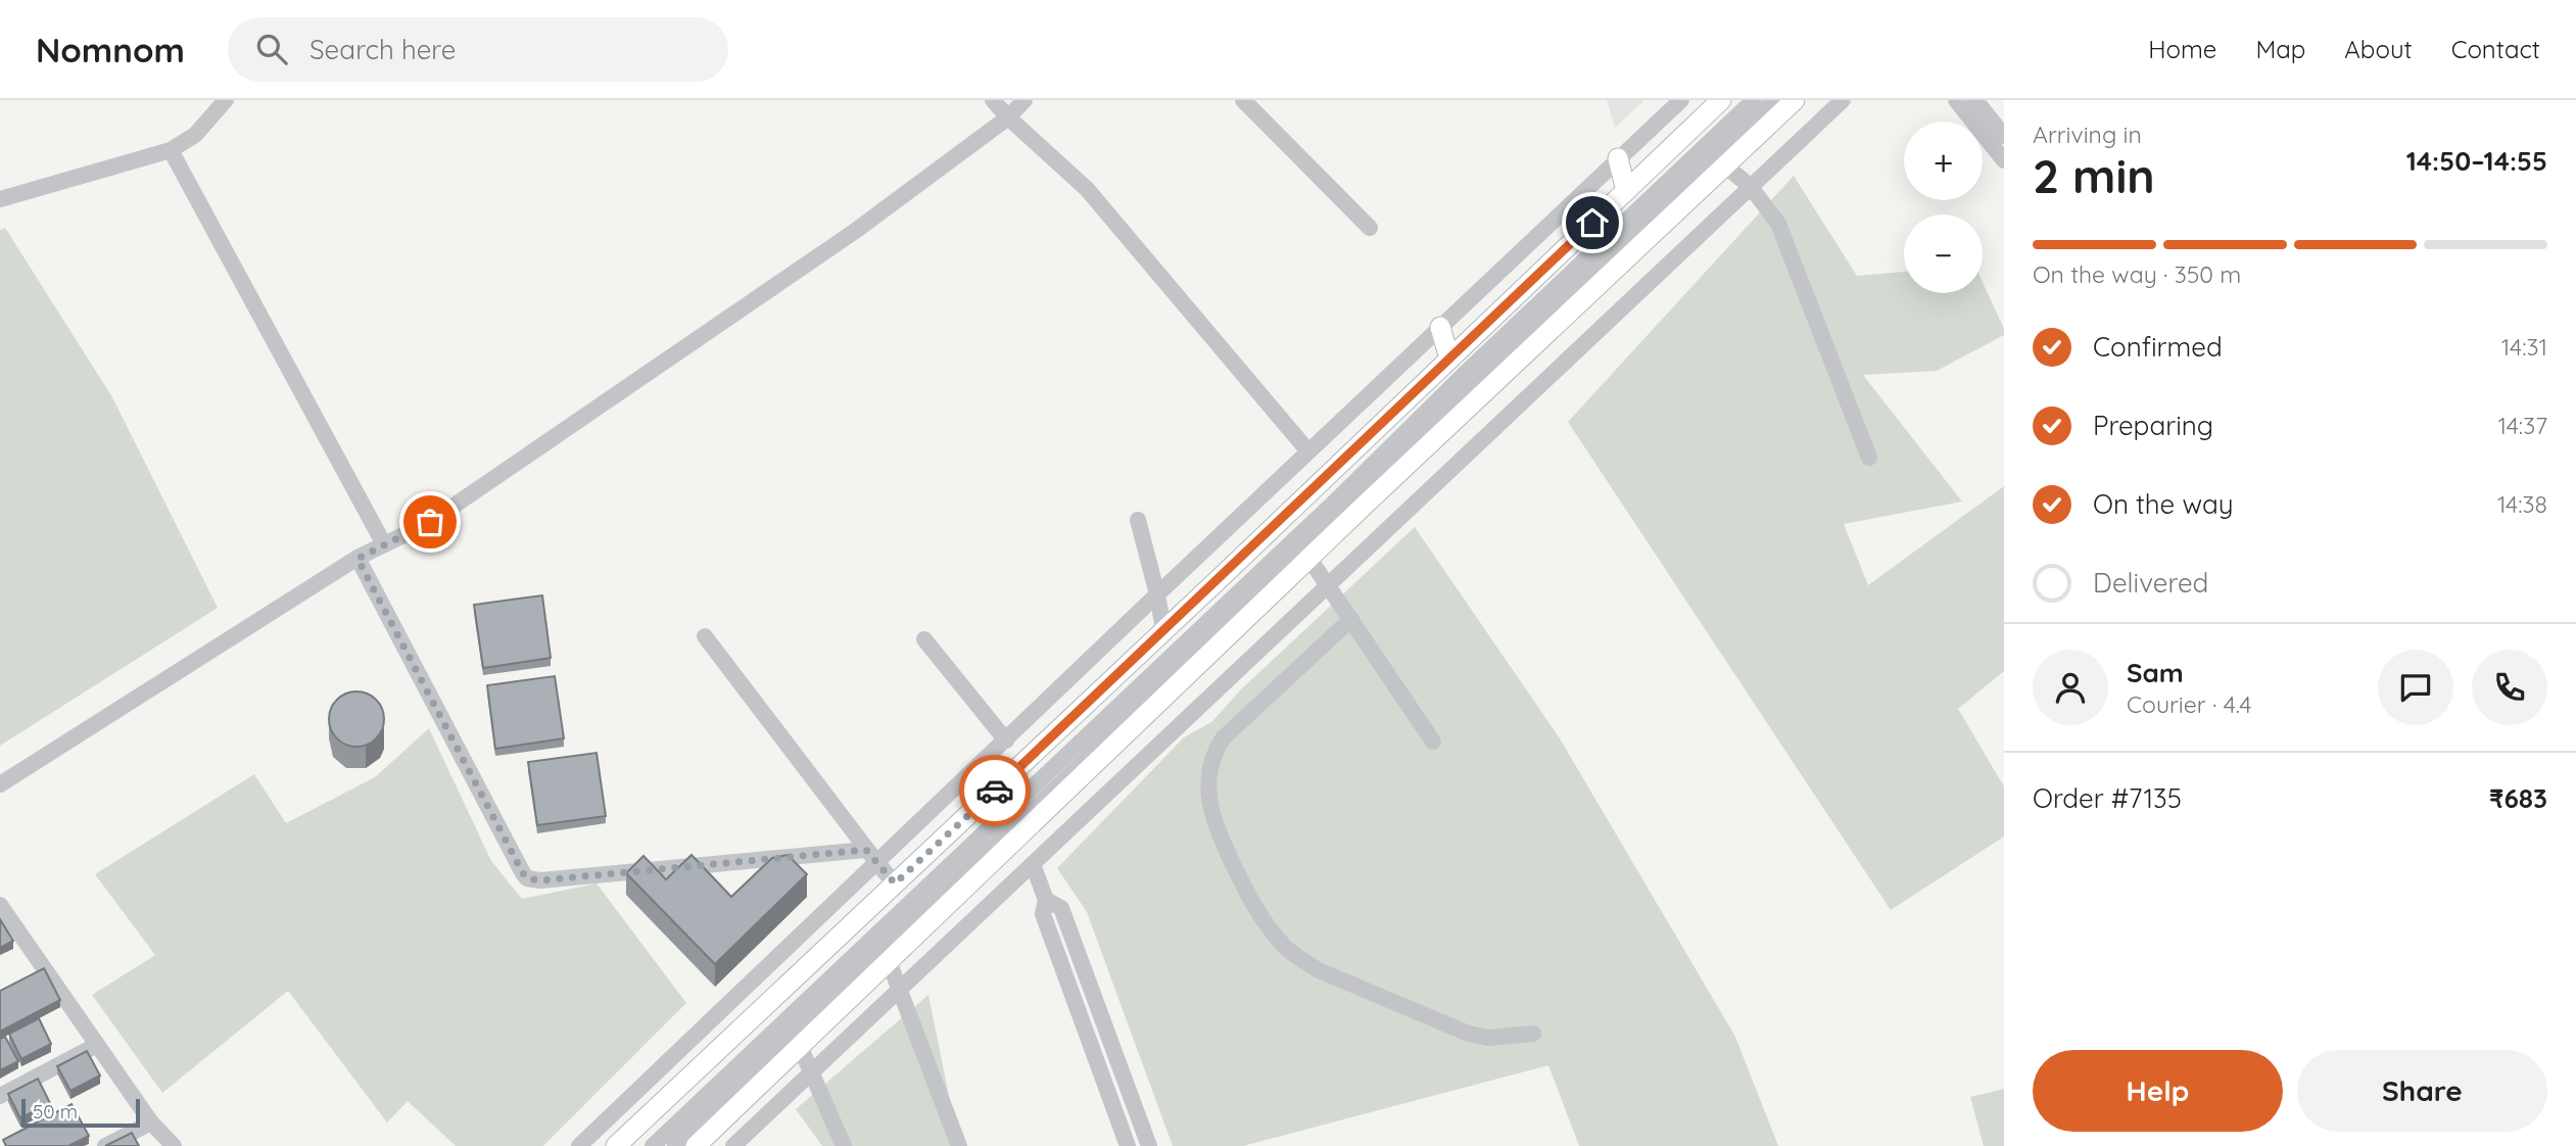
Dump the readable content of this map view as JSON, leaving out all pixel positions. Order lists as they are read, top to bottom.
{
  "scale_bar": "50 m",
  "page": {
    "header": "Nomnom",
    "search": "Search here",
    "nav": [
      "Home",
      "Map",
      "About",
      "Contact"
    ],
    "heading": ["2 min", "Arriving in", "14:50–14:55"],
    "panel": [
      "Sam",
      "Courier · 4.4",
      "Order #7135",
      "₹683"
    ],
    "map_buttons": ["+", "−"],
    "bar": "On the way · 350 m",
    "list": [
      ["Confirmed", "14:31"],
      ["Preparing", "14:37"],
      ["On the way", "14:38"],
      "Delivered"
    ],
    "buttons": ["Help", "Share"],
    "scale": "50 m"
  }
}
